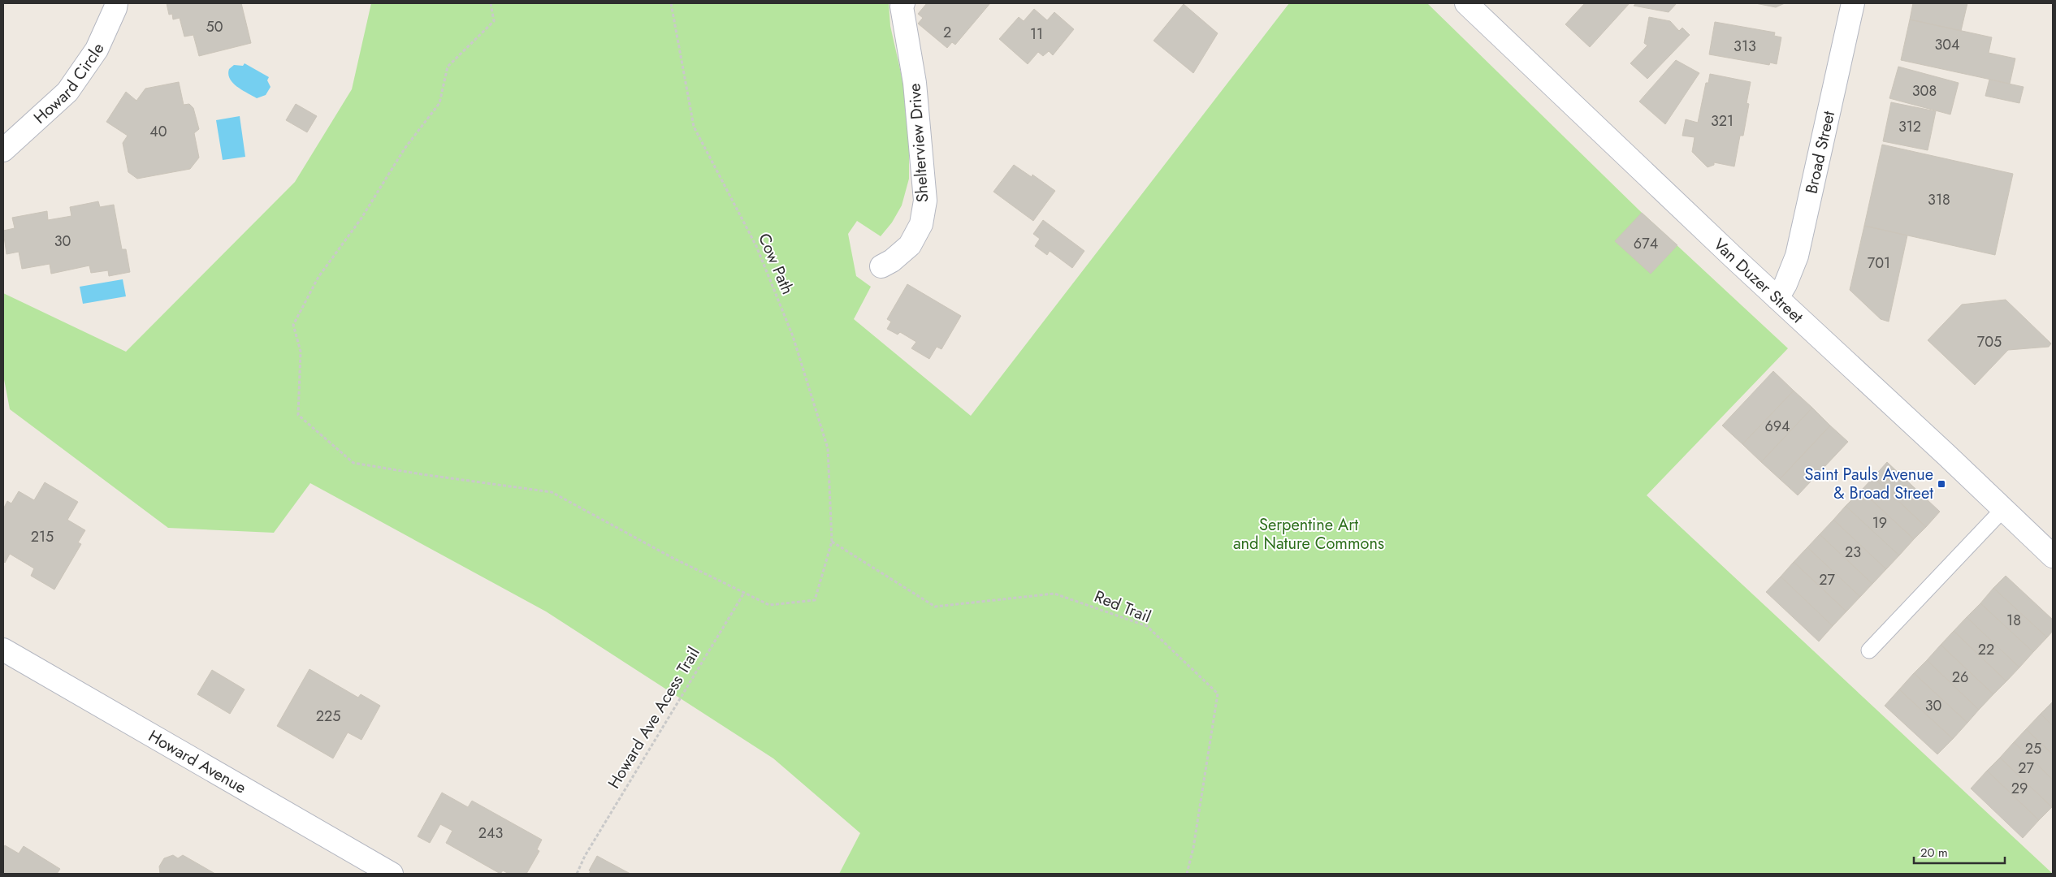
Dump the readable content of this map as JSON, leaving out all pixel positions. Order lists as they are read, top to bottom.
{
  "streets": {
    "street": [
      "Howard Circle",
      "Shelterview Drive",
      "Broad Street",
      "Van Duzer Street",
      "Howard Avenue"
    ],
    "path": ["Cow Path", "Red Trail", "Howard Ave Acess Trail"]
  },
  "crossings": [
    ["Broad Street", "Van Duzer Street"],
    ["Cow Path", "Red Trail"],
    ["Cow Path", "Howard Ave Acess Trail"]
  ],
  "parks": ["Serpentine Art and Nature Commons"],
  "places": {
    "transit": ["Saint Pauls Avenue & Broad Street"]
  },
  "house_numbers": [
    "50",
    "2",
    "11",
    "304",
    "313",
    "308",
    "321",
    "312",
    "40",
    "318",
    "30",
    "674",
    "701",
    "705",
    "694",
    "19",
    "215",
    "23",
    "27",
    "18",
    "22",
    "26",
    "30",
    "225",
    "25",
    "27",
    "29",
    "243"
  ],
  "scale_bar": "20 m"
}
